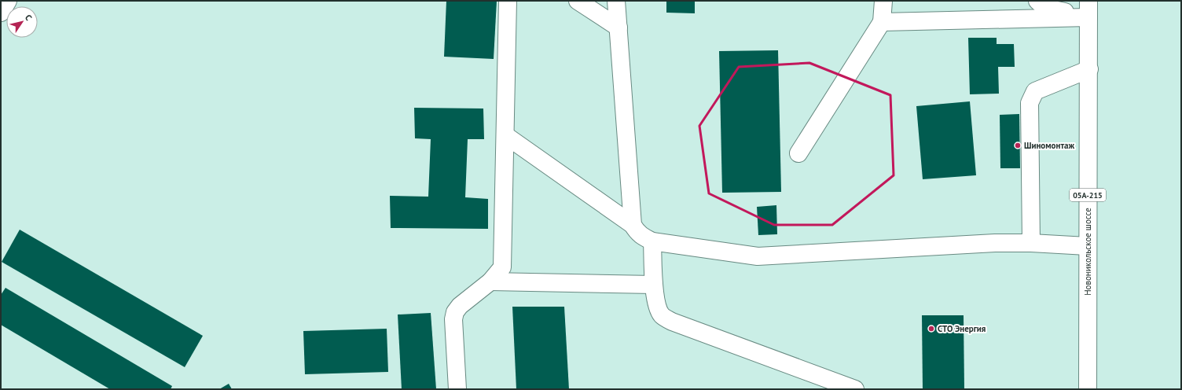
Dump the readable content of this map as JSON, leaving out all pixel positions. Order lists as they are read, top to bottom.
{
  "streets": {
    "main road": ["05А-215", "Новоникольское шоссе"]
  },
  "places": ["Шиномонтаж", "СТО Энергия"],
  "north": "top right"
}
